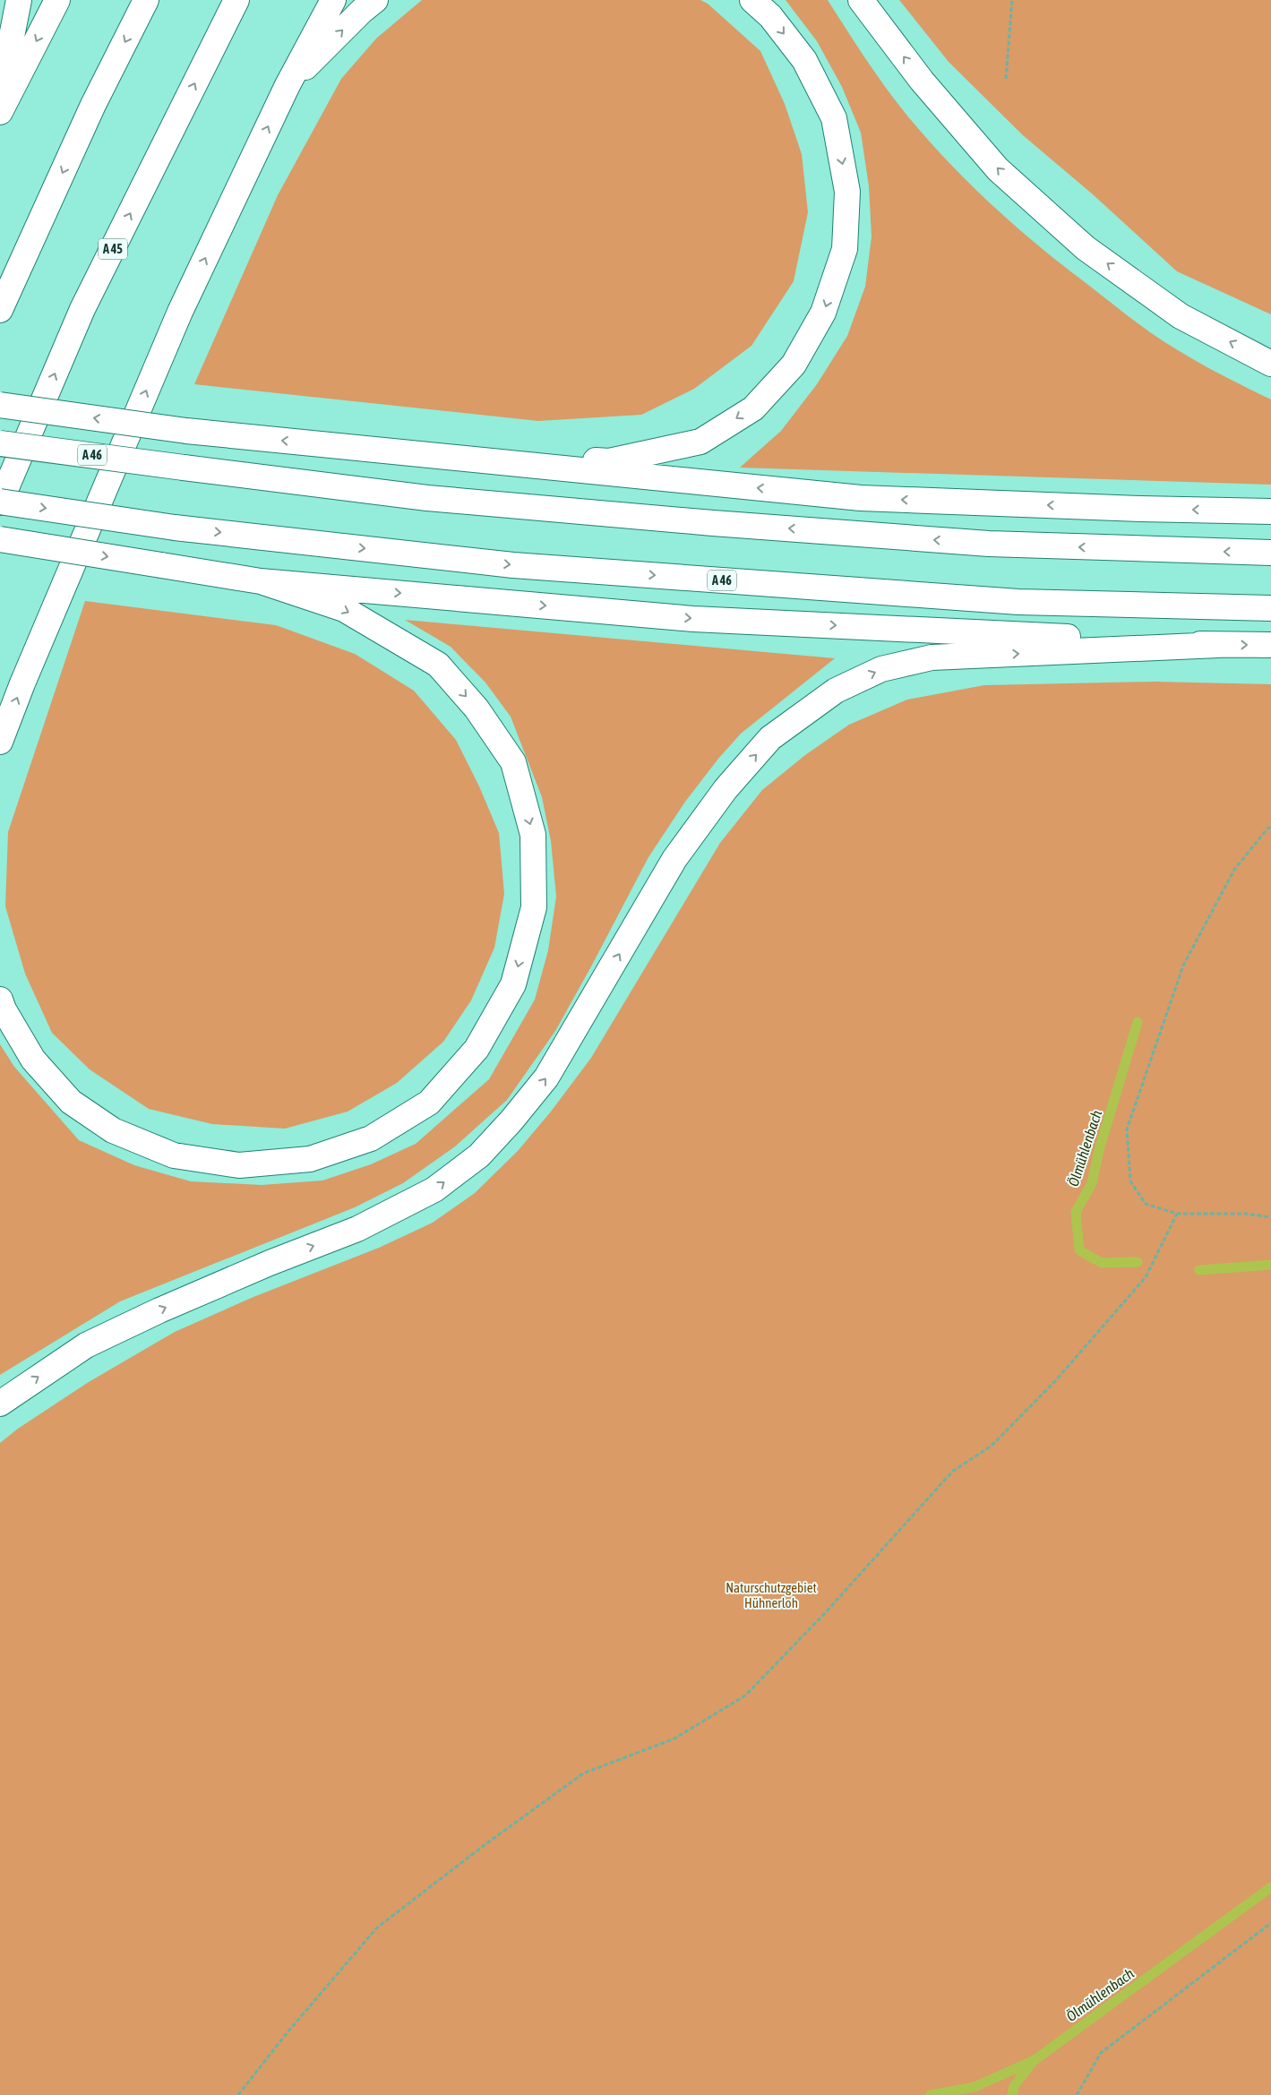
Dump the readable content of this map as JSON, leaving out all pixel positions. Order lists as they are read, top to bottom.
{
  "streets": {
    "highway": ["A 45", "A 46"]
  },
  "crossings": [
    ["A 45", "A 46"]
  ],
  "water": ["Ölmühlenbach"],
  "parks": ["Naturschutzgebiet Hühnerloh"]
}
